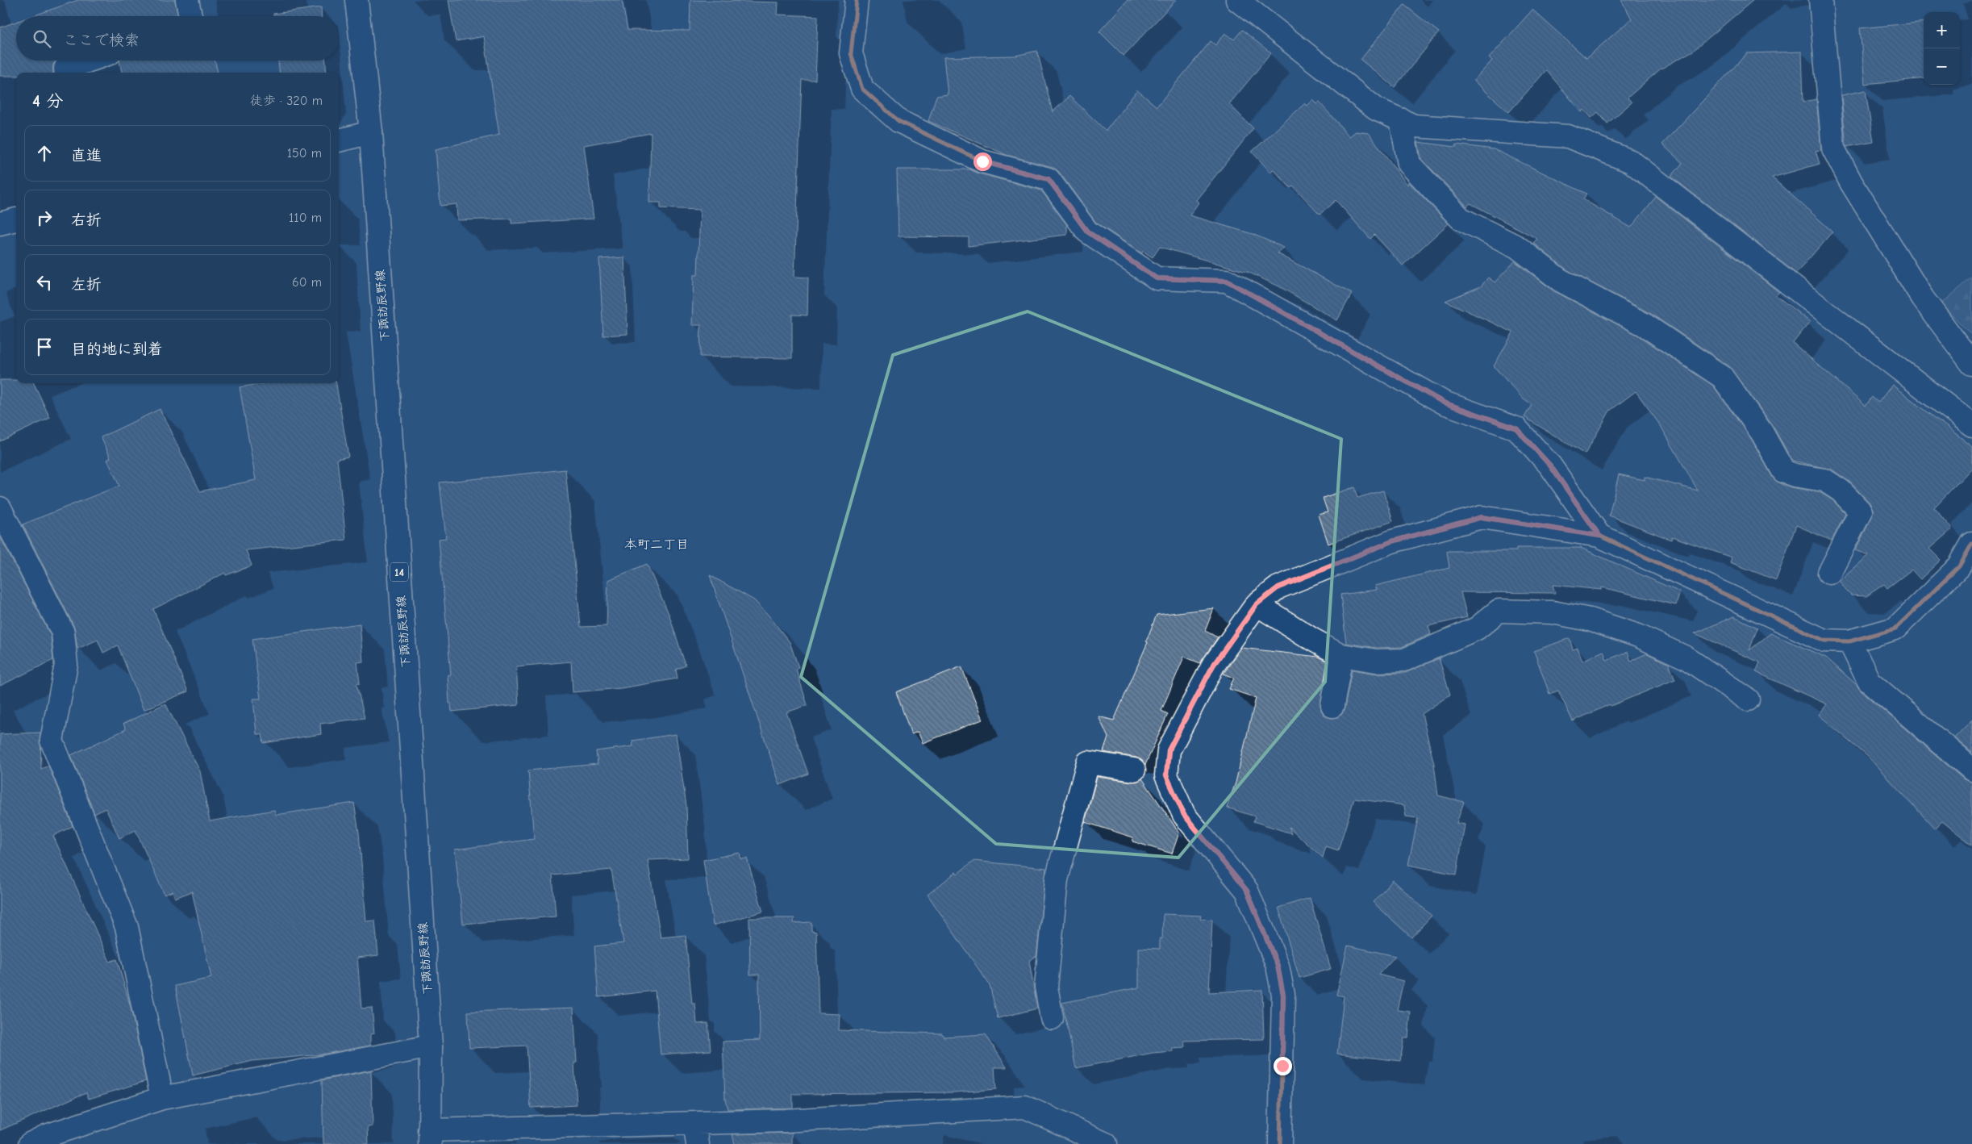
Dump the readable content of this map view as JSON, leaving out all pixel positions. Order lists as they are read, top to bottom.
{
  "streets": {
    "street": ["下諏訪辰野線", "14"]
  },
  "districts": ["本町二丁目"],
  "page": {
    "map_buttons": ["+", "−"],
    "search": "ここで検索",
    "heading": ["4 分", "徒歩 · 320 m"],
    "list": [
      ["直進", "150 m"],
      ["右折", "110 m"],
      ["左折", "60 m"],
      "目的地に到着"
    ]
  }
}
